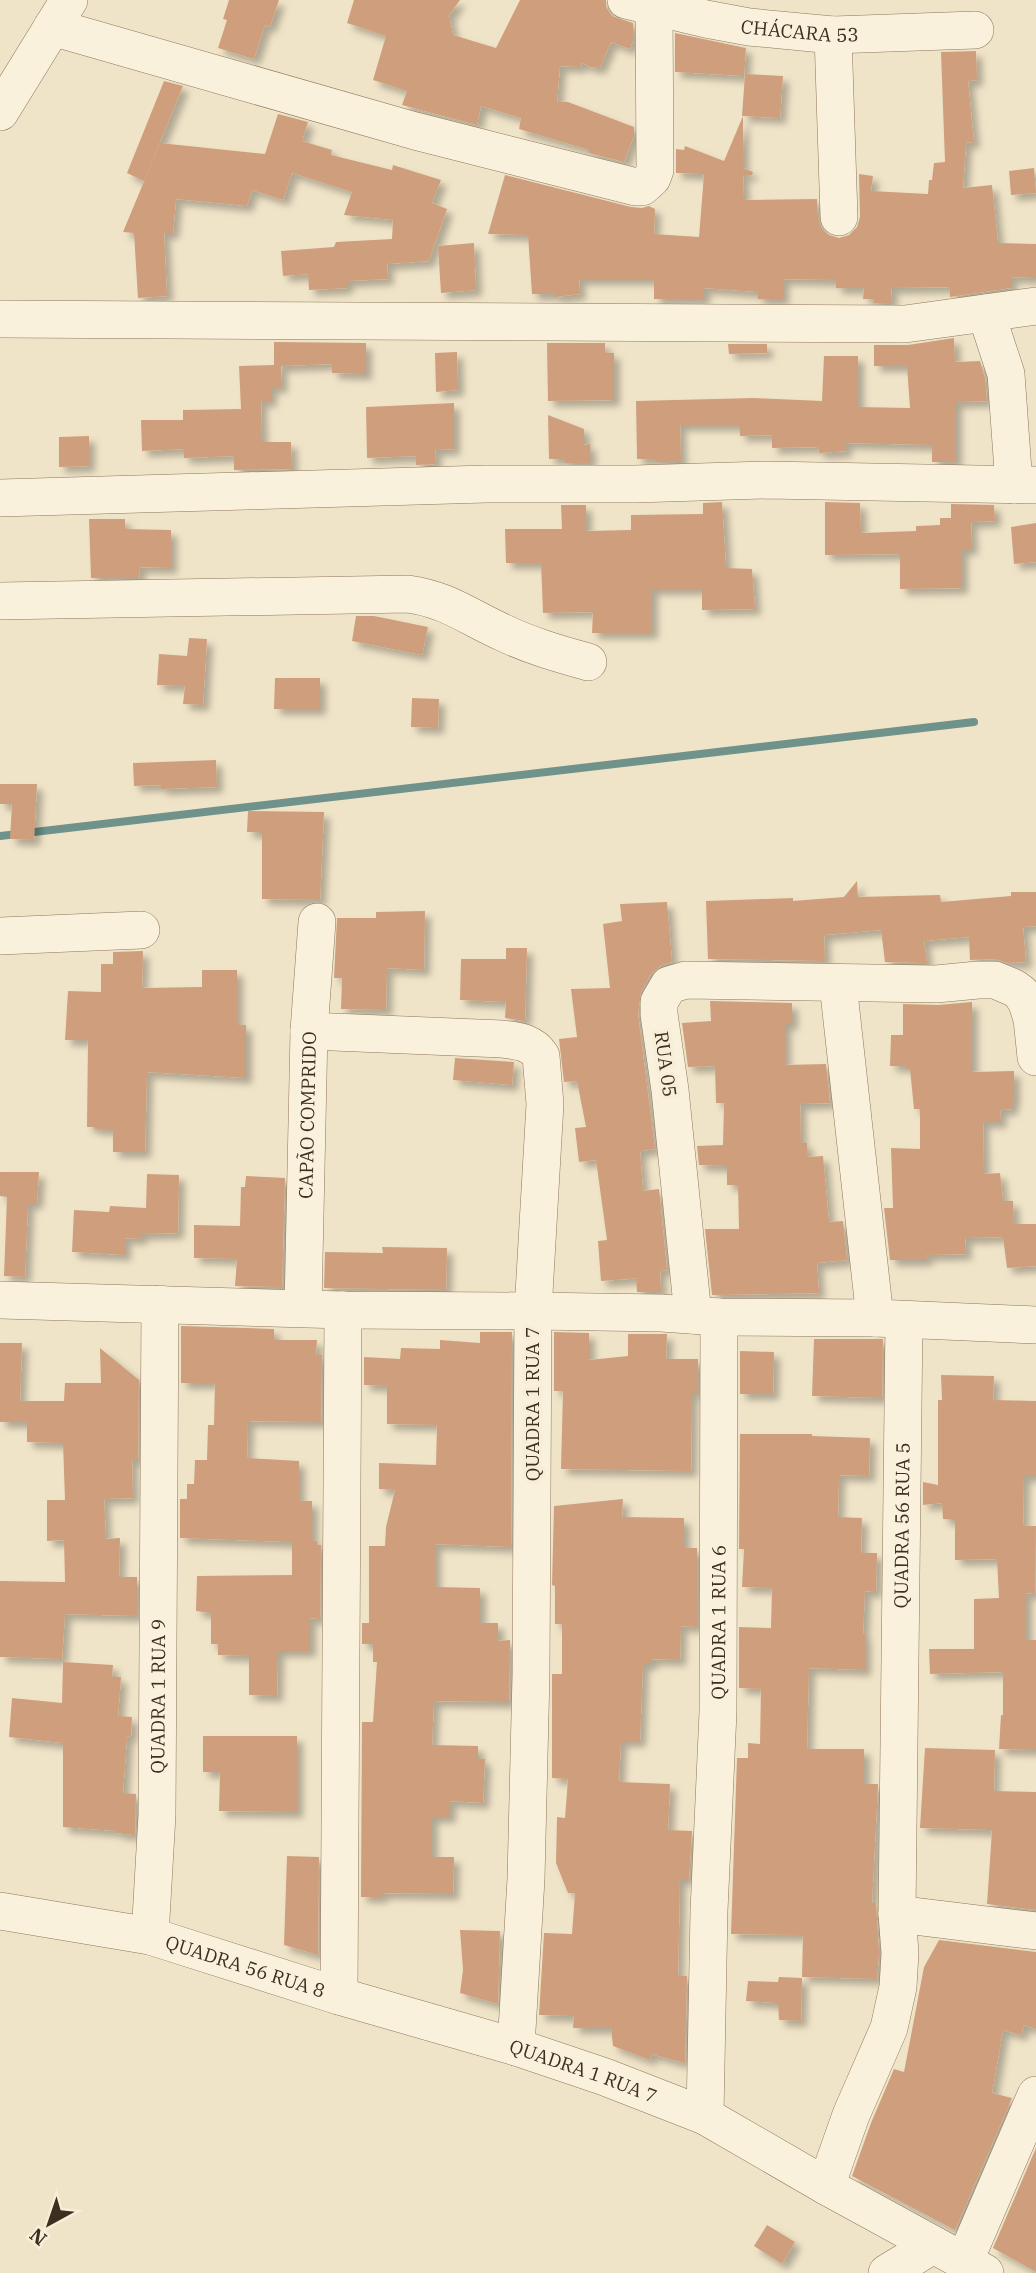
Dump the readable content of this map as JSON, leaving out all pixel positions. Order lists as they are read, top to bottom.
{
  "streets": {
    "street": [
      "CHÁCARA 53",
      "RUA 05",
      "CAPÃO COMPRIDO",
      "QUADRA 1 RUA 7",
      "QUADRA 56 RUA 5",
      "QUADRA 1 RUA 6",
      "QUADRA 1 RUA 9",
      "QUADRA 56 RUA 8"
    ]
  },
  "crossings": [
    ["RUA 05", "QUADRA 56 RUA 5"],
    ["RUA 05", "QUADRA 1 RUA 6"],
    ["QUADRA 1 RUA 7", "QUADRA 1 RUA 6"],
    ["QUADRA 1 RUA 7", "QUADRA 56 RUA 8"],
    ["QUADRA 1 RUA 9", "QUADRA 56 RUA 8"]
  ],
  "north": "bottom left"
}
